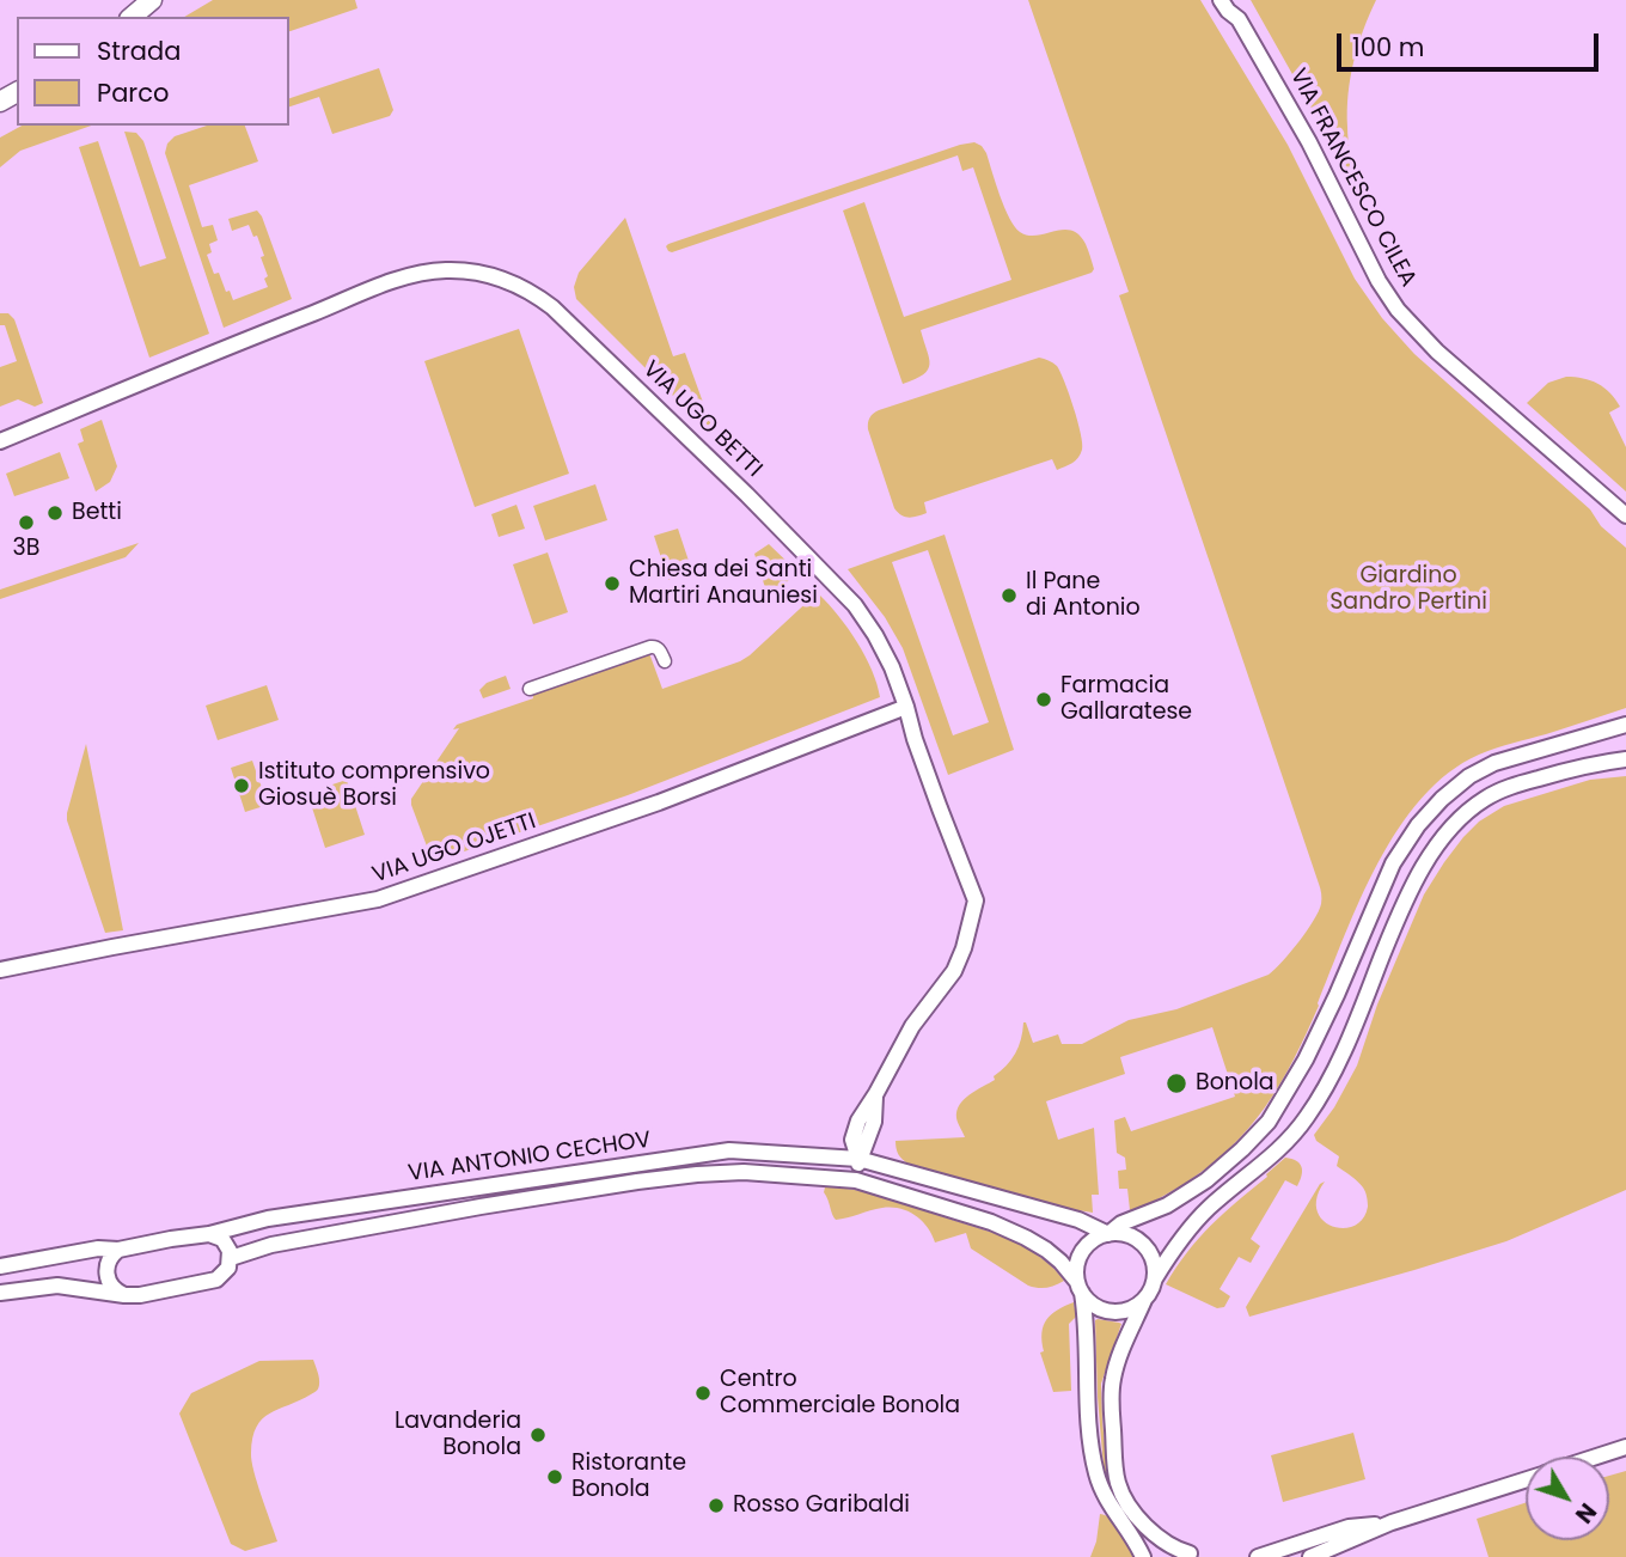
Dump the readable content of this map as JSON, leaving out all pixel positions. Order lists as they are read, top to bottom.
{
  "streets": {
    "street": [
      "VIA FRANCESCO CILEA",
      "VIA UGO BETTI",
      "VIA UGO OJETTI",
      "VIA ANTONIO CECHOV"
    ]
  },
  "crossings": [
    ["VIA UGO BETTI", "VIA UGO OJETTI"],
    ["VIA UGO BETTI", "VIA ANTONIO CECHOV"]
  ],
  "parks": ["Giardino Sandro Pertini"],
  "places": [
    "Betti",
    "3B",
    "Chiesa dei Santi Martiri Anauniesi",
    "Il Pane di Antonio",
    "Farmacia Gallaratese",
    "Istituto comprensivo Giosuè Borsi",
    "Bonola",
    "Centro Commerciale Bonola",
    "Lavanderia Bonola",
    "Ristorante Bonola",
    "Rosso Garibaldi"
  ],
  "legend": ["Strada", "Parco"],
  "scale_bar": "100 m",
  "north": "bottom right"
}
